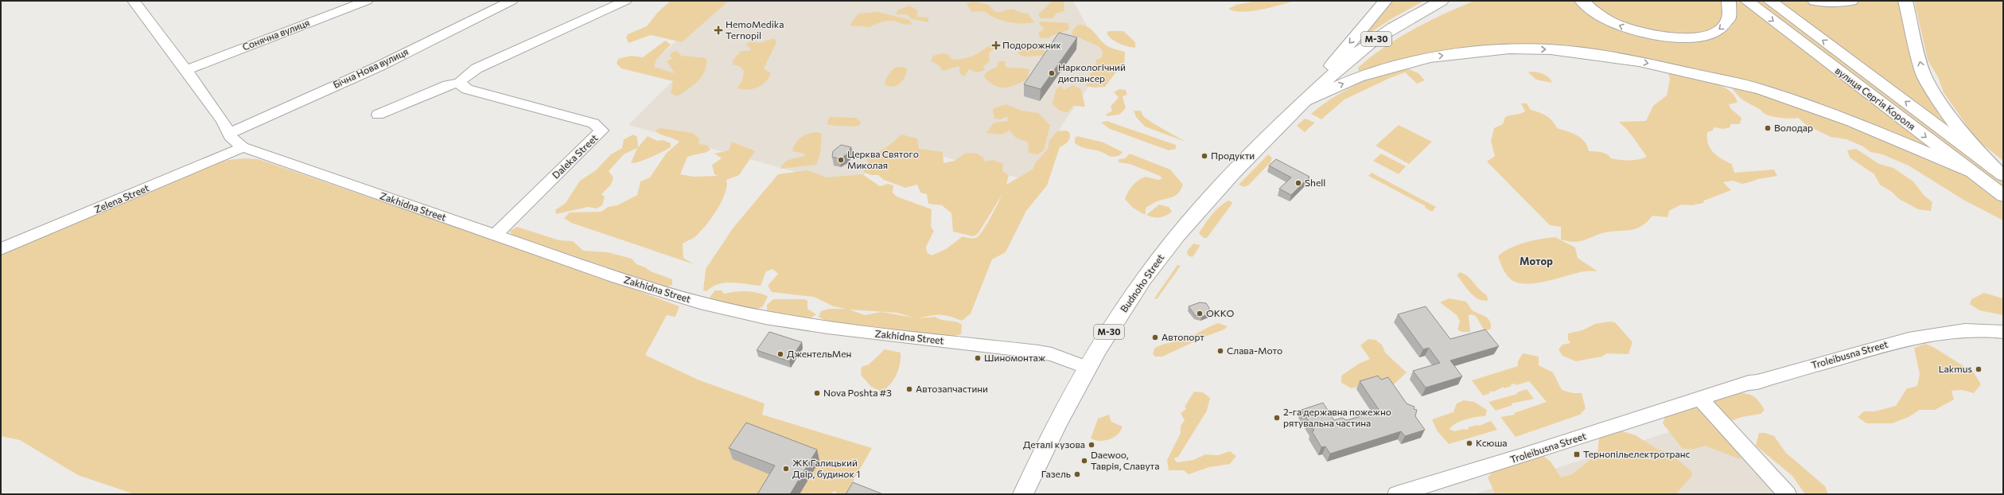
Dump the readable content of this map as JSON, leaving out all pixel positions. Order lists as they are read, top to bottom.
{
  "streets": {
    "main road": ["М-30", "вулиця Сергія Короля", "Budnoho Street"],
    "street": [
      "Сонячна вулиця",
      "Бічна Нова вулиця",
      "Daleka Street",
      "Zelena Street",
      "Zakhidna Street",
      "Troleibusna Street"
    ]
  },
  "crossings": [
    ["М-30", "Budnoho Street"],
    ["Daleka Street", "Zakhidna Street"],
    ["Zelena Street", "Zakhidna Street"],
    ["Zakhidna Street", "Budnoho Street"]
  ],
  "districts": ["Мотор"],
  "places": {
    "health": ["HemoMedika Ternopil", "Подорожник"],
    "other": [
      "Наркологічний диспансер",
      "Володар",
      "Продукти",
      "Церква Святого Миколая",
      "Shell",
      "OKKO",
      "Автопорт",
      "Слава-Мото",
      "ДжентельМен",
      "Шиномонтаж",
      "Lakmus",
      "Автозапчастини",
      "Nova Poshta #3",
      "2-га державна пожежно рятувальна частина",
      "Ксюша",
      "Деталі кузова",
      "Daewoo, Таврія, Славута",
      "ЖК Галицький Двір, будинок 1",
      "Газель"
    ],
    "transit": ["Тернопільелектротранс"]
  }
}
